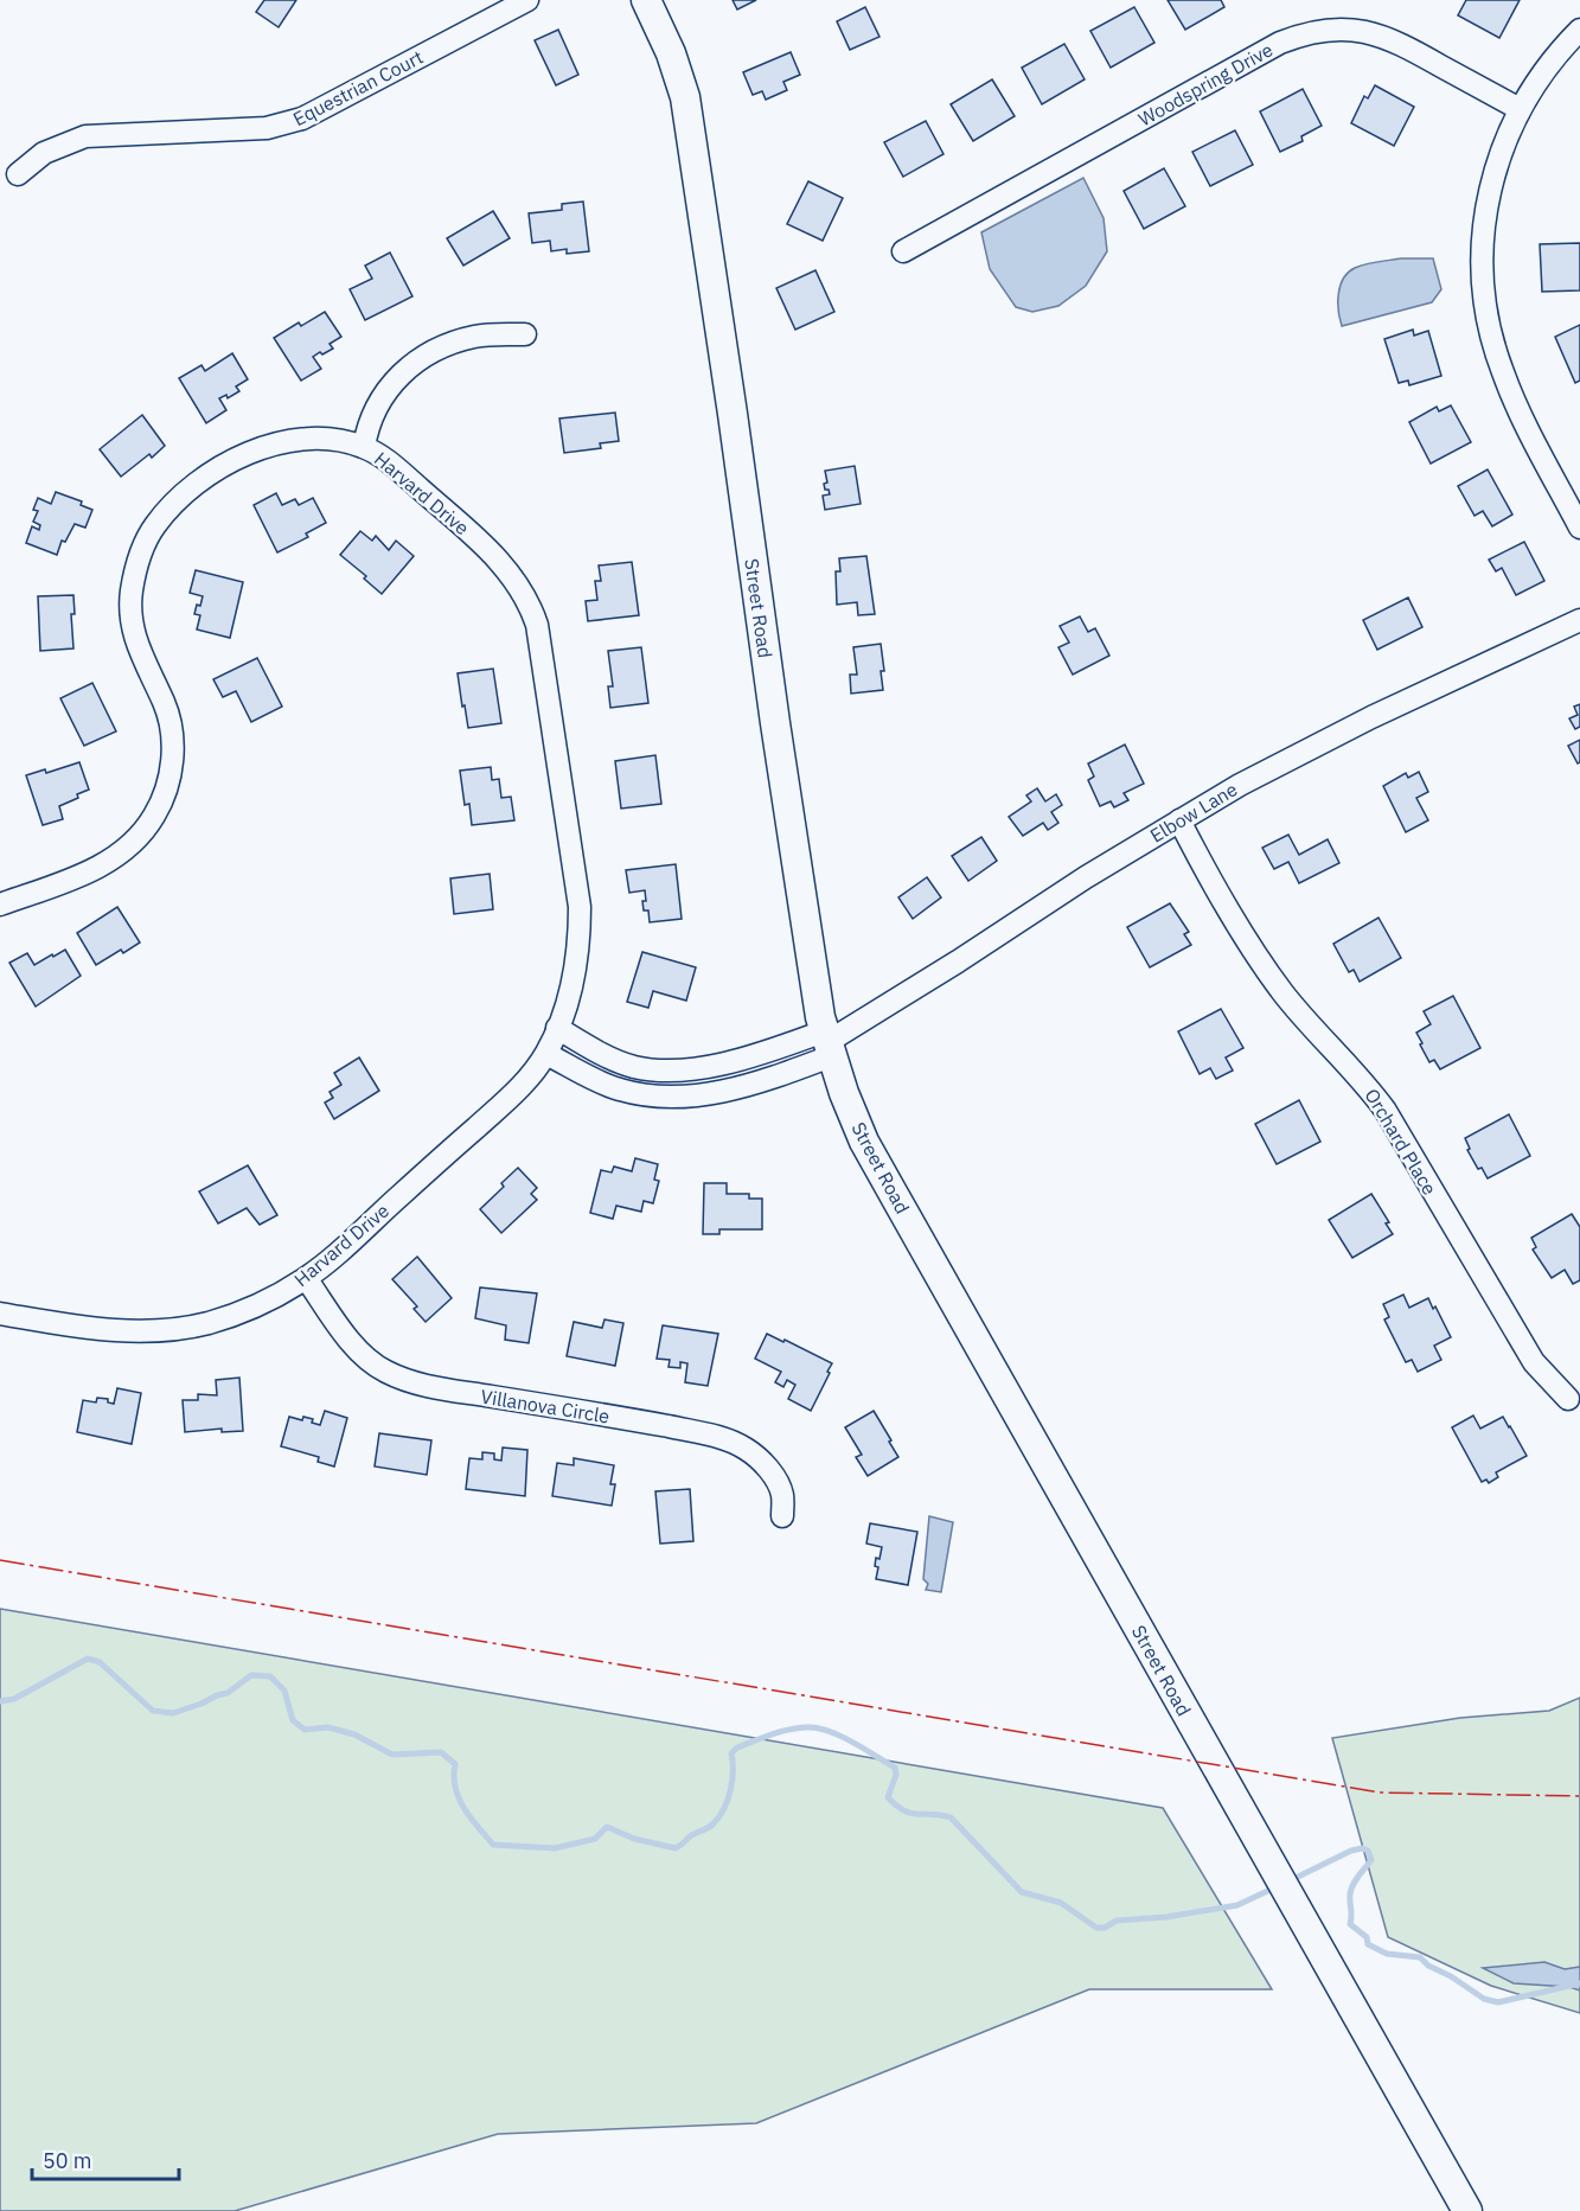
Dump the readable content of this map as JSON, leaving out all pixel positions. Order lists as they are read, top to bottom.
{
  "streets": {
    "main road": ["Street Road"],
    "street": [
      "Woodspring Drive",
      "Equestrian Court",
      "Harvard Drive",
      "Elbow Lane",
      "Orchard Place",
      "Villanova Circle"
    ]
  },
  "crossings": [
    ["Harvard Drive", "Villanova Circle"],
    ["Street Road", "Elbow Lane"],
    ["Elbow Lane", "Orchard Place"]
  ],
  "scale_bar": "50 m"
}
